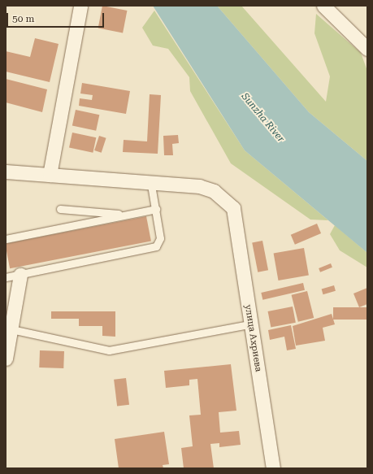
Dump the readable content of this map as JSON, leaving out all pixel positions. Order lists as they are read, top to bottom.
{
  "streets": {
    "street": ["улица Ахриева"]
  },
  "water": ["Sunzha River"],
  "scale_bar": "50 m"
}
